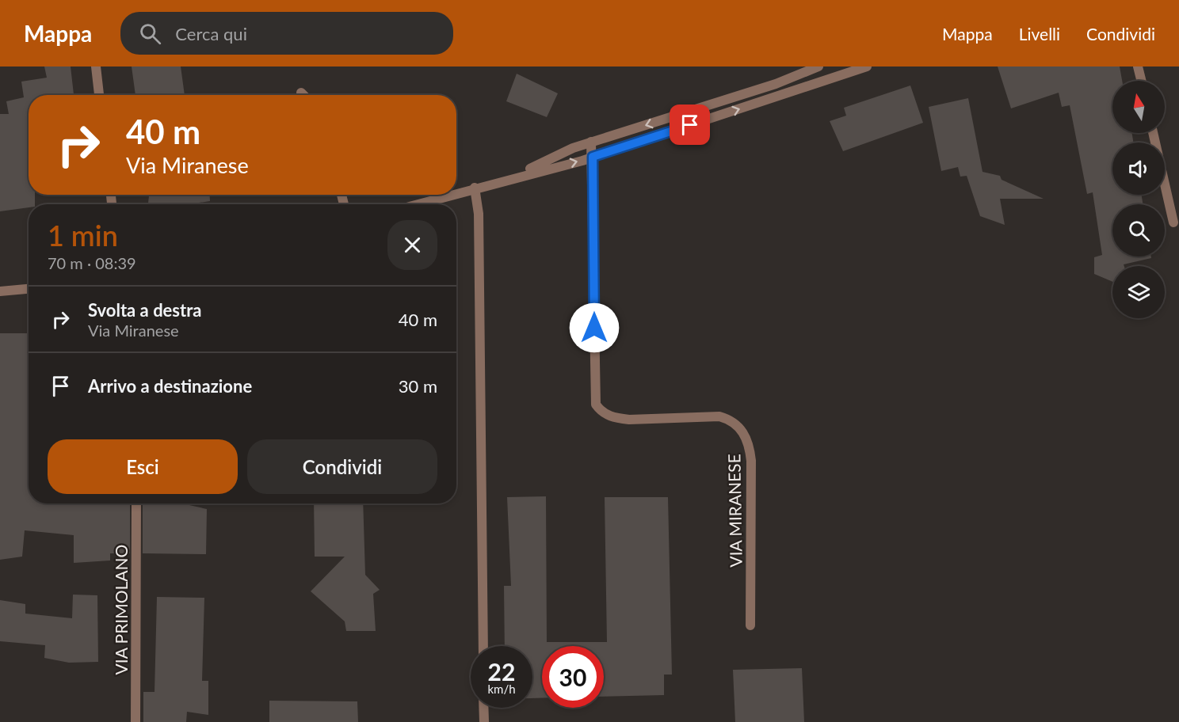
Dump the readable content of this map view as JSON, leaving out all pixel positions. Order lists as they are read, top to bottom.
{
  "streets": {
    "street": ["VIA MIRANESE", "VIA PRIMOLANO"]
  },
  "north": "top",
  "page": {
    "header": "Mappa",
    "search": "Cerca qui",
    "nav": ["Mappa", "Livelli", "Condividi"],
    "turn": ["40 m", "Via Miranese"],
    "heading": ["1 min", "70 m · 08:39"],
    "list": [
      {
        "name": "Svolta a destra",
        "note": "Via Miranese",
        "value": "40 m"
      },
      {
        "name": "Arrivo a destinazione",
        "value": "30 m"
      }
    ],
    "buttons": ["Esci", "Condividi"],
    "speed": "22 km/h",
    "limit": "30"
  }
}
